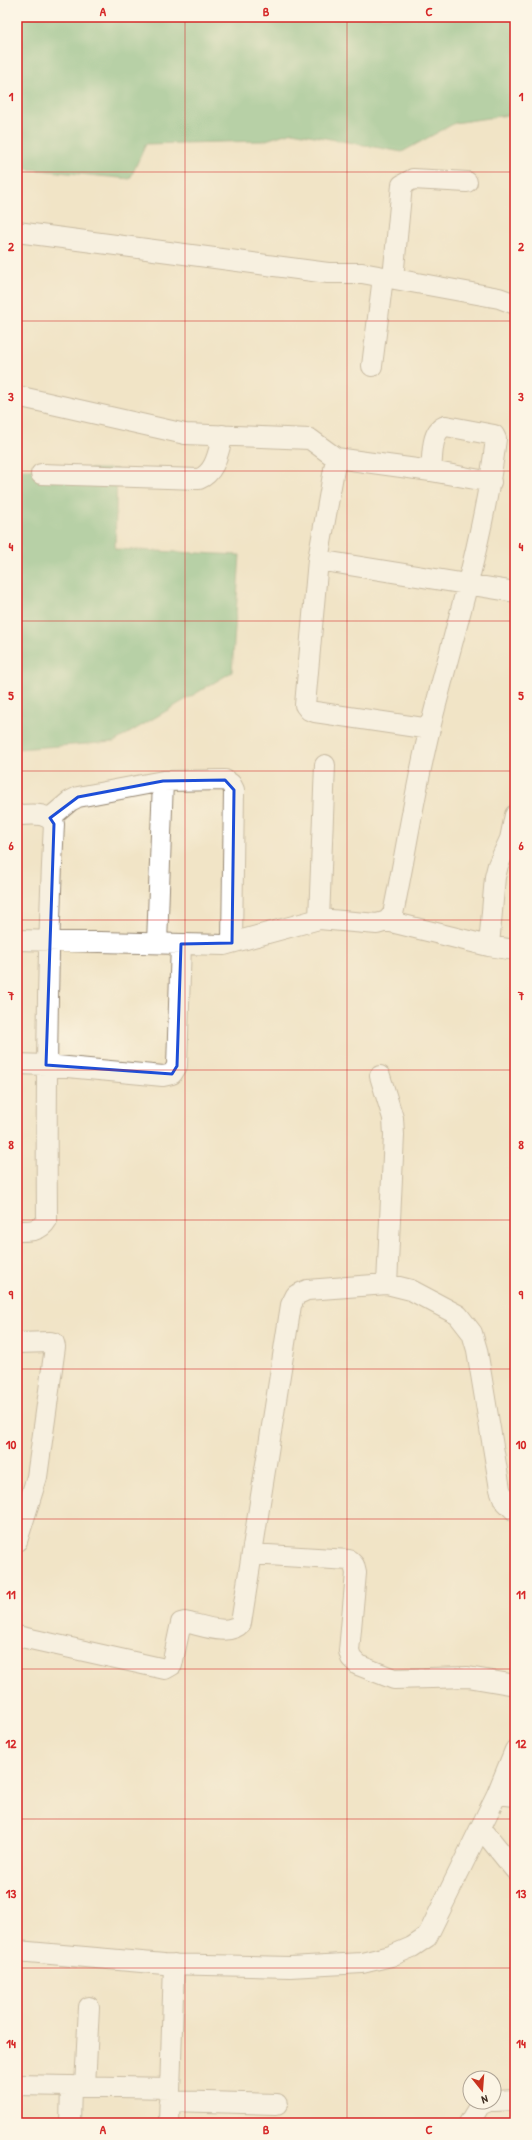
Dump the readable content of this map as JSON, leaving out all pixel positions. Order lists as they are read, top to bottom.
{
  "north": "bottom",
  "grid": {
    "columns": ["A", "B", "C"],
    "rows": [
      "1",
      "2",
      "3",
      "4",
      "5",
      "6",
      "7",
      "8",
      "9",
      "10",
      "11",
      "12",
      "13",
      "14"
    ]
  }
}
